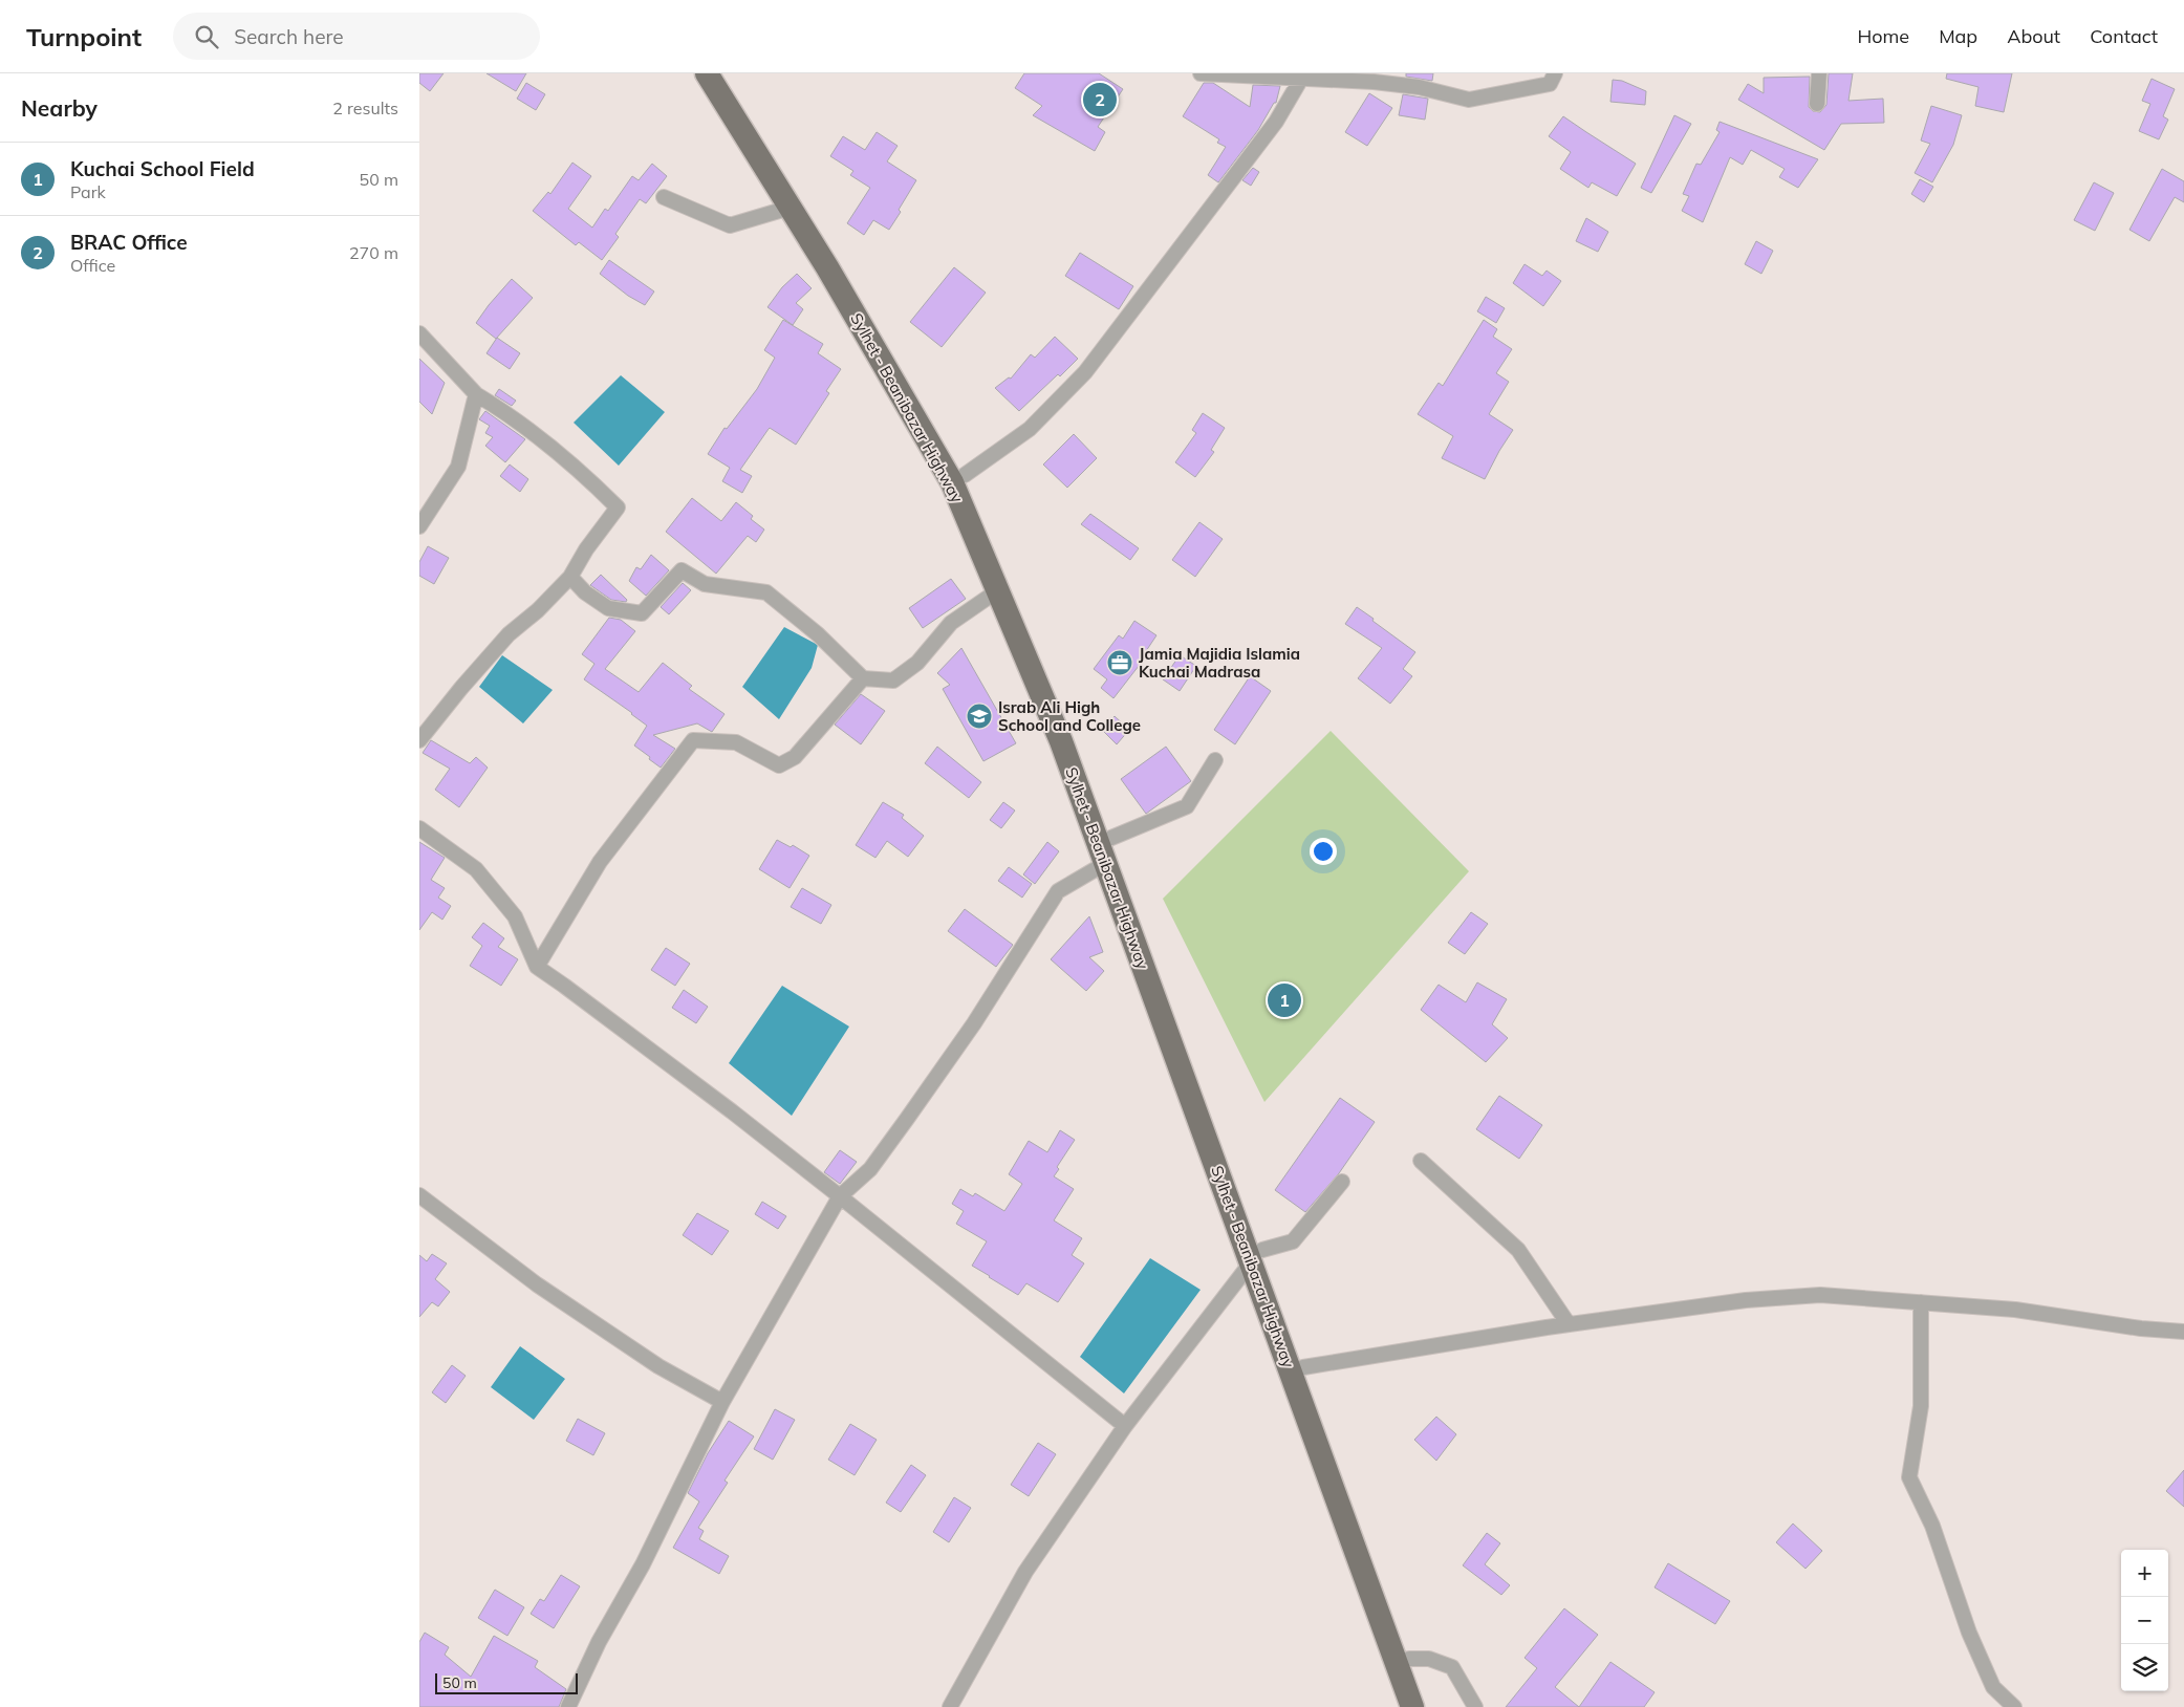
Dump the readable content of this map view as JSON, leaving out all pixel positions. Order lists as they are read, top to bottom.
{
  "streets": {
    "main road": ["Sylhet - Beanibazar Highway"]
  },
  "places": {
    "office": ["Jamia Majidia Islamia Kuchai Madrasa"],
    "school or university": ["Israb Ali High School and College"]
  },
  "scale_bar": "50 m",
  "page": {
    "header": "Turnpoint",
    "search": "Search here",
    "nav": [
      "Home",
      "Map",
      "About",
      "Contact"
    ],
    "heading": ["Nearby", "2 results"],
    "pins": ["2", "1"],
    "list": [
      {
        "mark": "1",
        "name": "Kuchai School Field",
        "note": "Park",
        "value": "50 m"
      },
      {
        "mark": "2",
        "name": "BRAC Office",
        "note": "Office",
        "value": "270 m"
      }
    ],
    "map_buttons": ["+", "−"],
    "scale": "50 m"
  }
}
